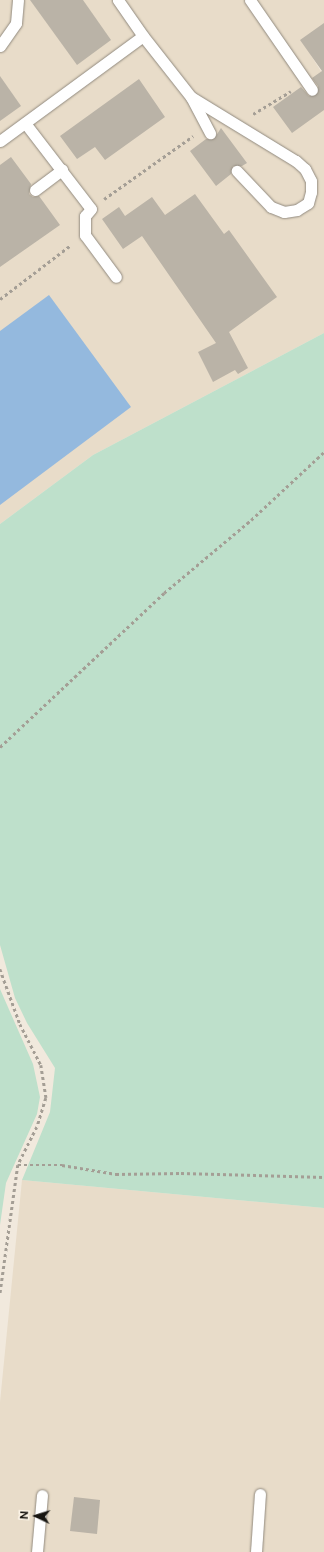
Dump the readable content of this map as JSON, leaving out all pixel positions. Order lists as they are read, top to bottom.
{
  "north": "left"
}
